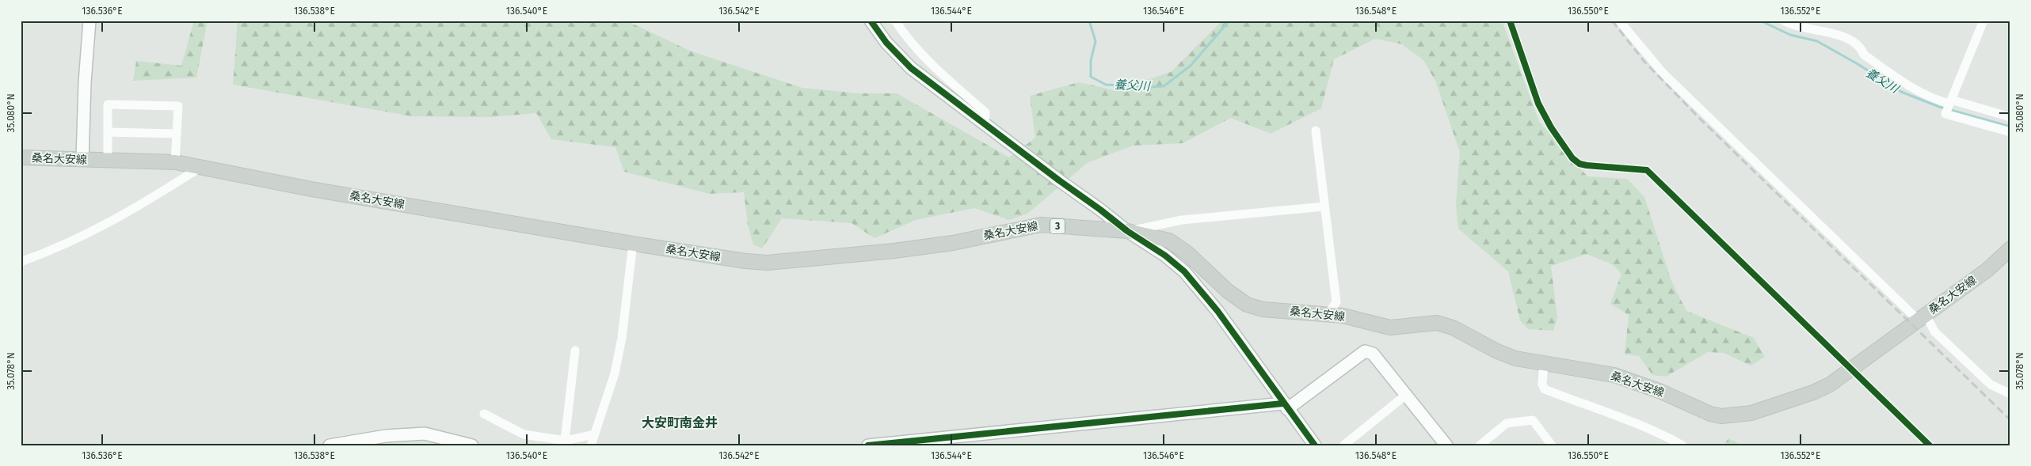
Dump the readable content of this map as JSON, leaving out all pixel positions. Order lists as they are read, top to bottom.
{
  "streets": {
    "main road": ["桑名大安線", "3"]
  },
  "districts": ["大安町南金井"],
  "water": ["養父川"],
  "coordinates": [
    "136.536°E",
    "136.538°E",
    "136.540°E",
    "136.542°E",
    "136.544°E",
    "136.546°E",
    "136.548°E",
    "136.550°E",
    "136.552°E",
    "35.080°N",
    "35.078°N"
  ]
}
